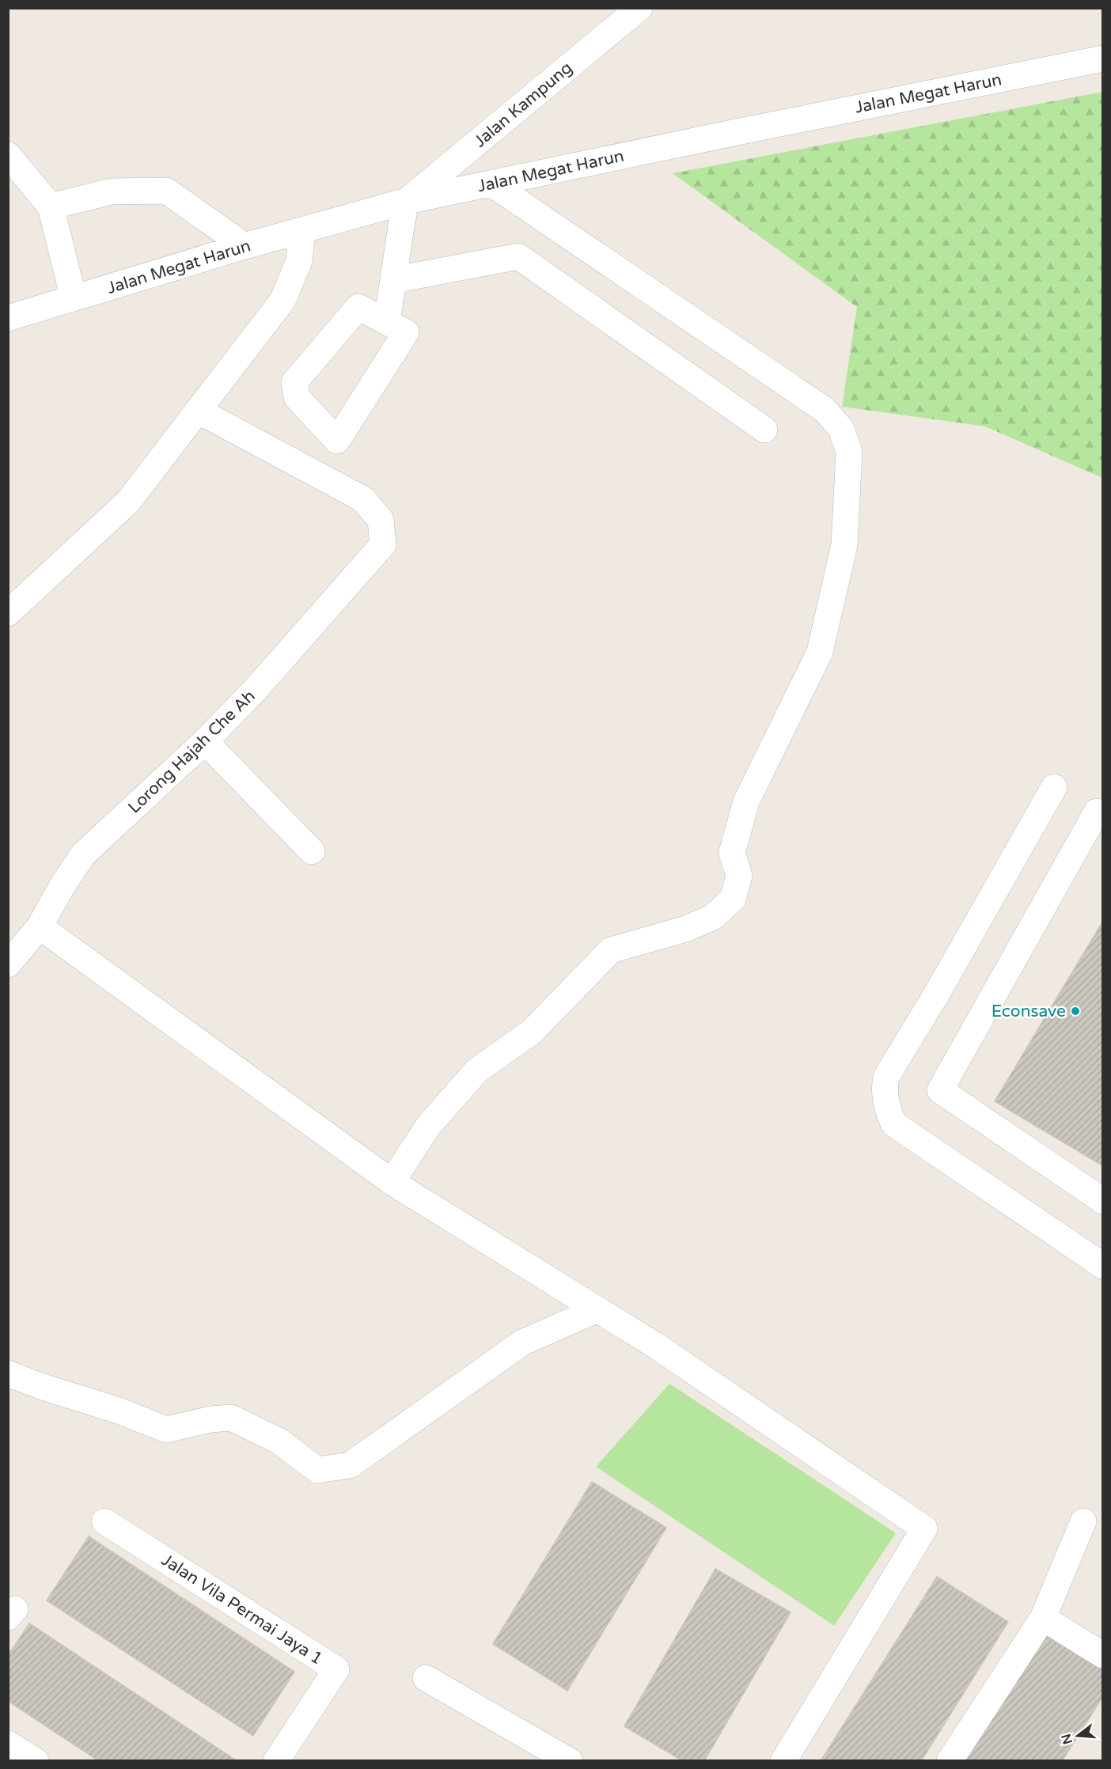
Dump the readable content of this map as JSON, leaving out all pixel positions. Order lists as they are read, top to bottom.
{
  "streets": {
    "street": [
      "Jalan Megat Harun",
      "Jalan Kampung",
      "Lorong Hajah Che Ah",
      "Jalan Vila Permai Jaya 1"
    ]
  },
  "crossings": [
    ["Jalan Megat Harun", "Jalan Kampung"]
  ],
  "places": ["Econsave"],
  "north": "left"
}
